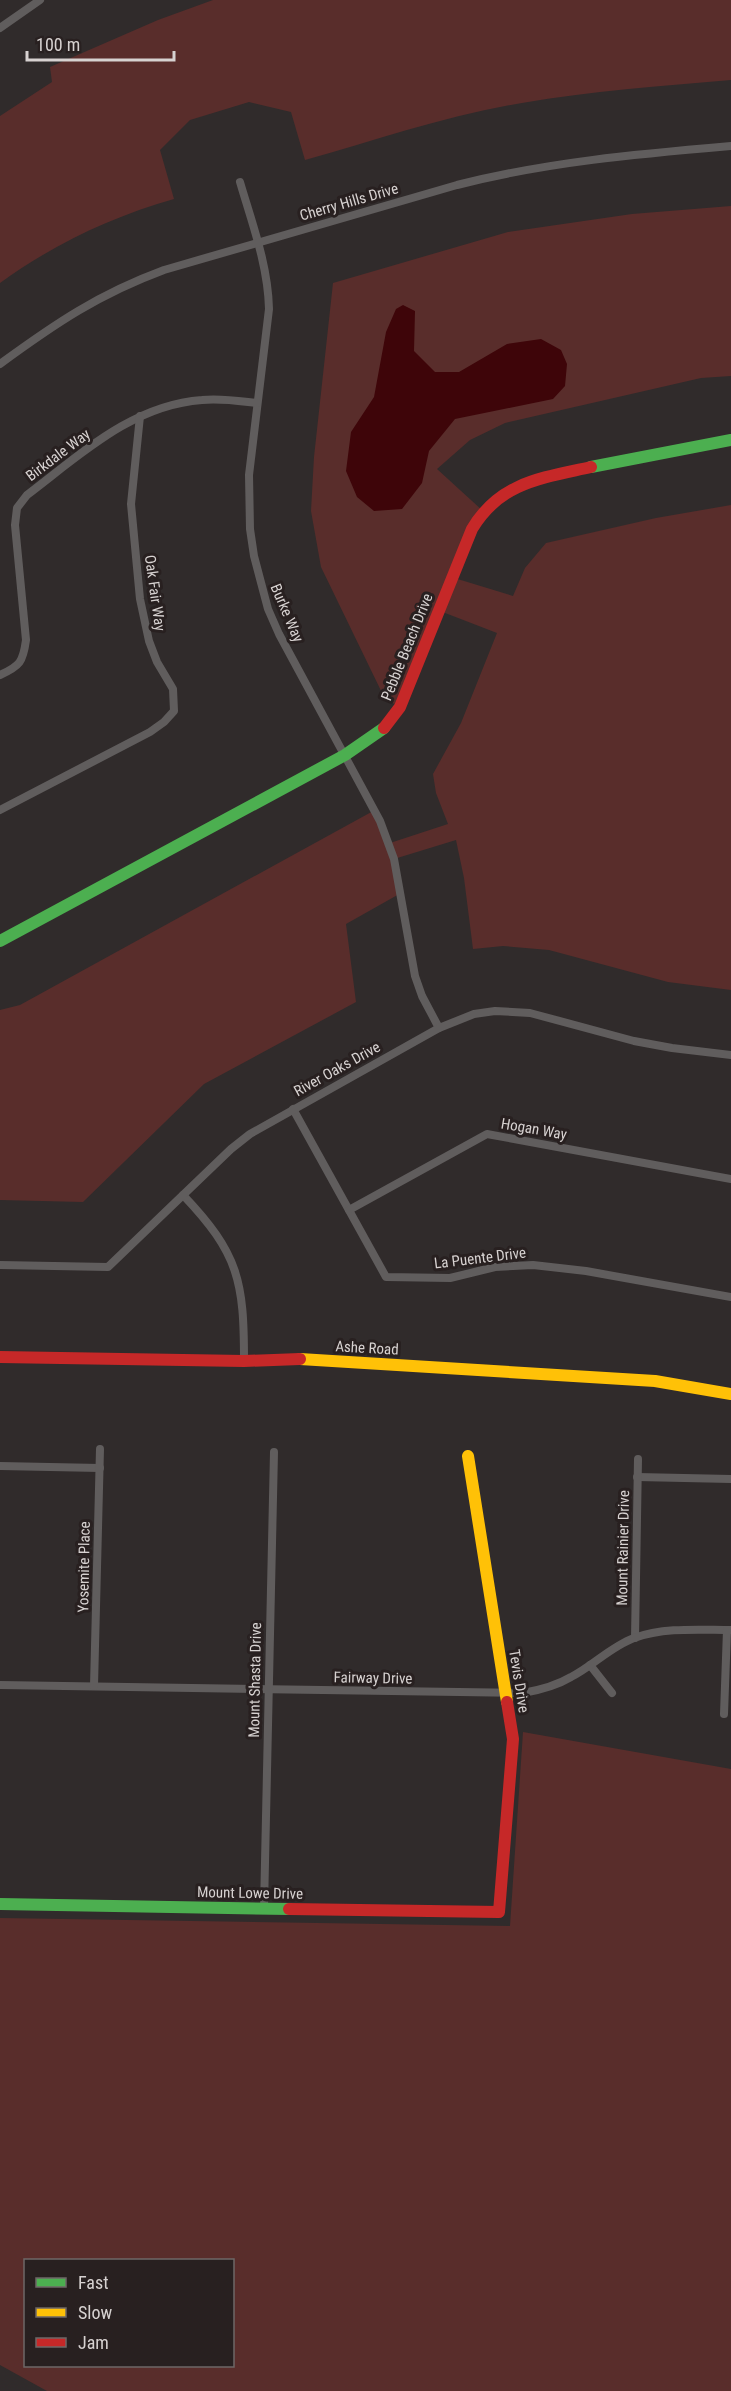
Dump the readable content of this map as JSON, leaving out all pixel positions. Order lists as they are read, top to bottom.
{
  "streets": {
    "street": [
      "Cherry Hills Drive",
      "Birkdale Way",
      "Oak Fair Way",
      "Burke Way",
      "Pebble Beach Drive",
      "River Oaks Drive",
      "Hogan Way",
      "La Puente Drive",
      "Ashe Road",
      "Mount Rainier Drive",
      "Yosemite Place",
      "Fairway Drive",
      "Mount Shasta Drive",
      "Tevis Drive",
      "Mount Lowe Drive"
    ]
  },
  "crossings": [
    ["Cherry Hills Drive", "Burke Way"],
    ["Birkdale Way", "Oak Fair Way"],
    ["Birkdale Way", "Burke Way"],
    ["Burke Way", "Pebble Beach Drive"],
    ["Burke Way", "River Oaks Drive"],
    ["River Oaks Drive", "La Puente Drive"],
    ["Hogan Way", "La Puente Drive"],
    ["Mount Rainier Drive", "Fairway Drive"],
    ["Yosemite Place", "Fairway Drive"],
    ["Fairway Drive", "Mount Shasta Drive"],
    ["Fairway Drive", "Tevis Drive"],
    ["Mount Shasta Drive", "Mount Lowe Drive"],
    ["Tevis Drive", "Mount Lowe Drive"]
  ],
  "legend": ["Fast", "Slow", "Jam"],
  "scale_bar": "100 m"
}
